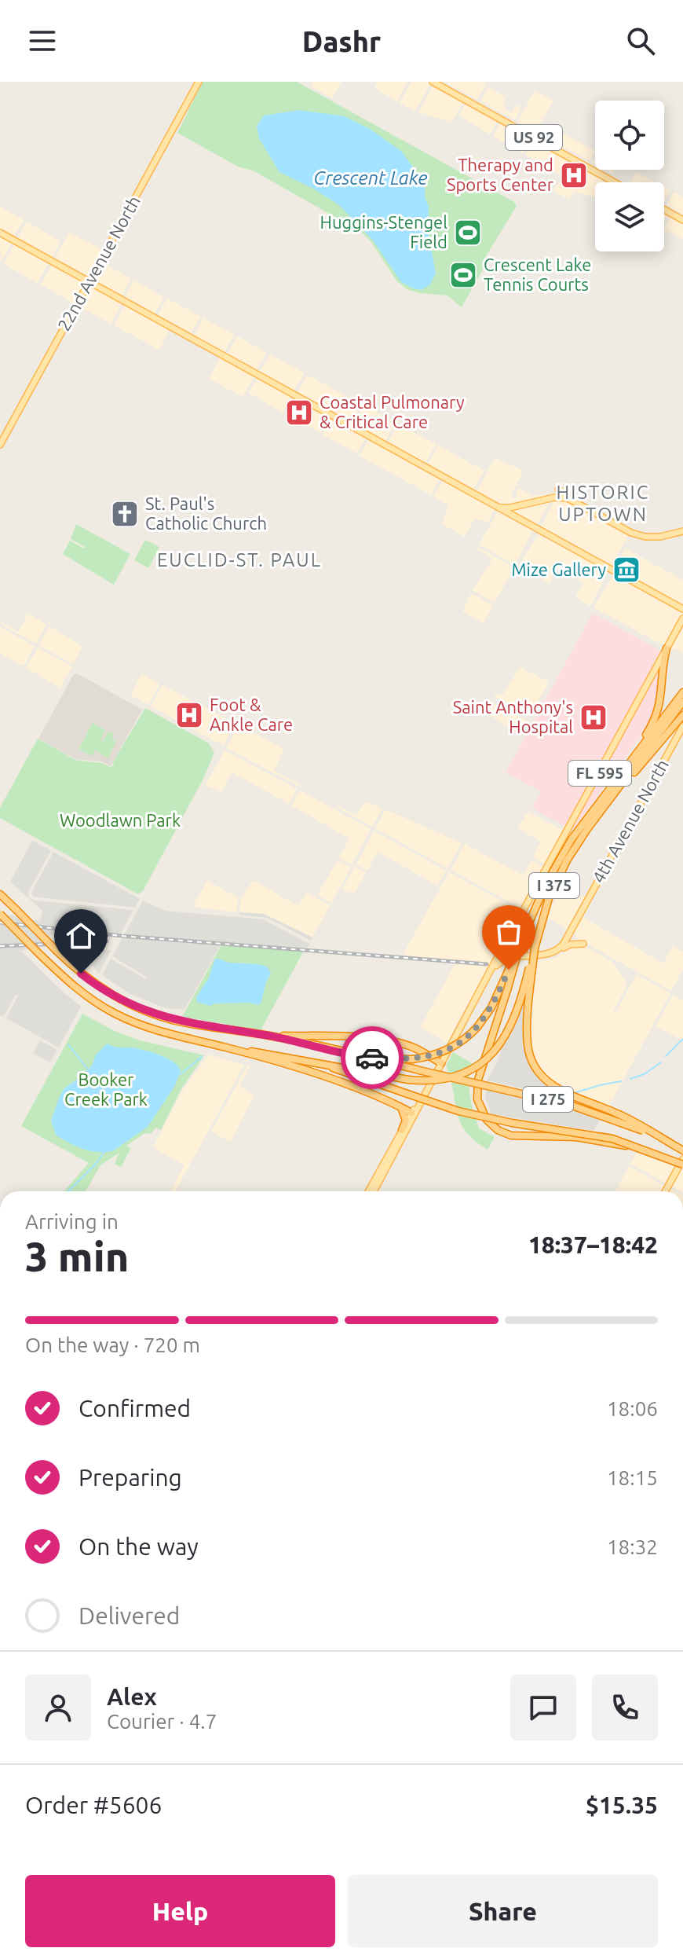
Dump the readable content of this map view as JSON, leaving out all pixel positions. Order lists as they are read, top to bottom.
{
  "streets": {
    "highway": ["I 375", "I 275"],
    "main road": [
      "US 92",
      "22nd Avenue North",
      "FL 595",
      "4th Avenue North"
    ]
  },
  "districts": ["HISTORIC UPTOWN", "EUCLID-ST. PAUL"],
  "water": ["Crescent Lake"],
  "parks": ["Woodlawn Park", "Booker Creek Park"],
  "places": {
    "hospital": [
      "Therapy and Sports Center",
      "Coastal Pulmonary & Critical Care",
      "Foot & Ankle Care",
      "Saint Anthony's Hospital"
    ],
    "sports": ["Huggins-Stengel Field", "Crescent Lake Tennis Courts"],
    "church": ["St. Paul's Catholic Church"],
    "museum": ["Mize Gallery"]
  },
  "page": {
    "header": "Dashr",
    "heading": ["3 min", "Arriving in", "18:37–18:42"],
    "panel": [
      "Alex",
      "Courier · 4.7",
      "Order #5606",
      "$15.35"
    ],
    "bar": "On the way · 720 m",
    "list": [
      ["Confirmed", "18:06"],
      ["Preparing", "18:15"],
      ["On the way", "18:32"],
      "Delivered"
    ],
    "buttons": ["Help", "Share"]
  }
}
